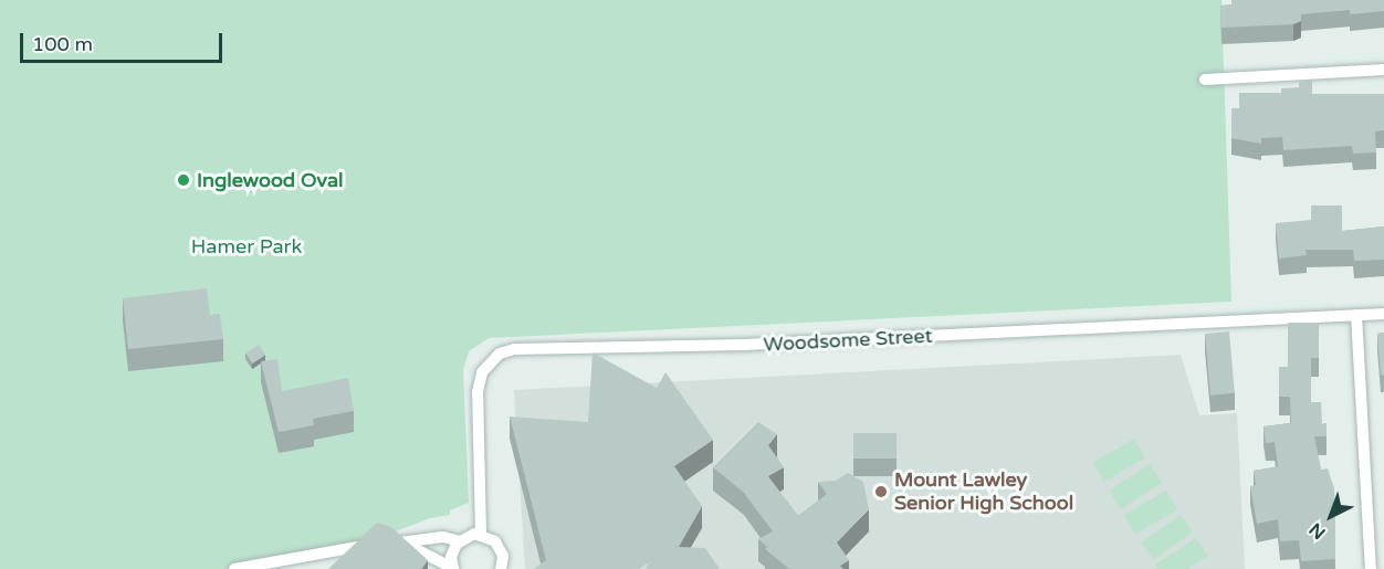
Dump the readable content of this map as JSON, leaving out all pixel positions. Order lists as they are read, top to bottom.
{
  "streets": {
    "street": ["Woodsome Street"]
  },
  "parks": ["Hamer Park"],
  "places": ["Inglewood Oval", "Mount Lawley Senior High School"],
  "scale_bar": "100 m",
  "north": "bottom left"
}
